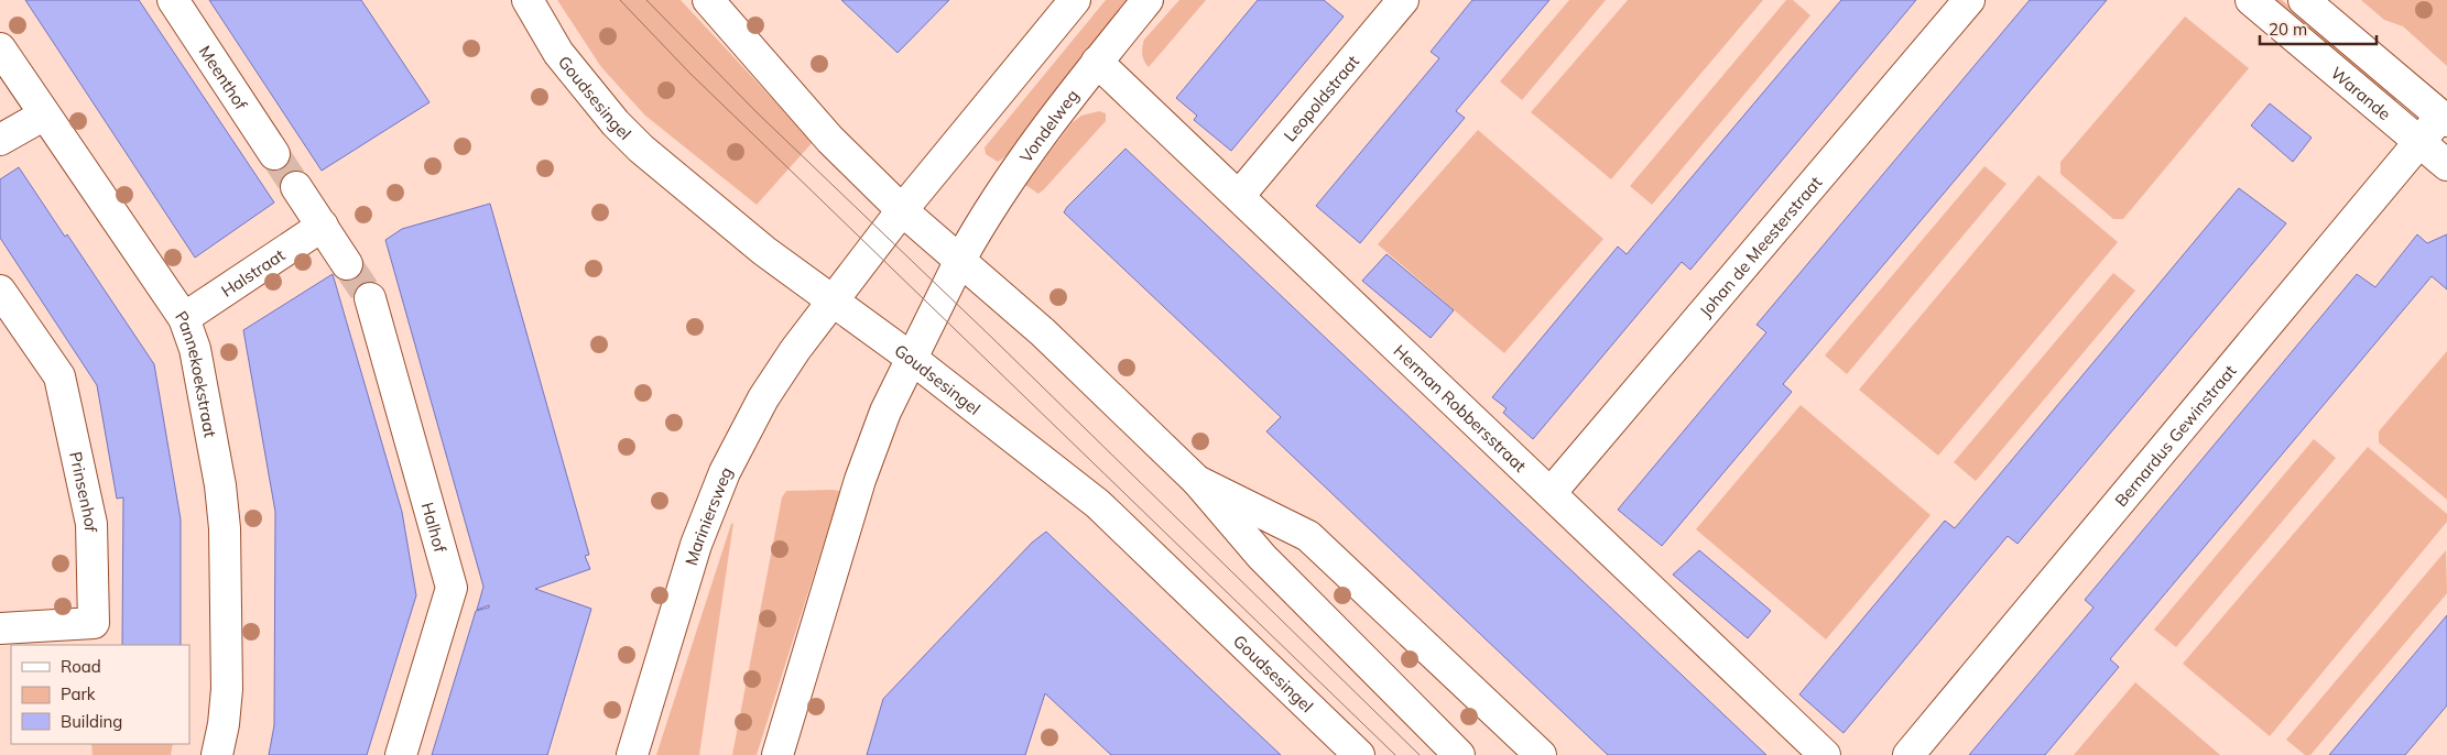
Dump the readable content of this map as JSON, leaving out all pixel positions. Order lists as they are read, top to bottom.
{
  "streets": {
    "street": [
      "Meenthof",
      "Warande",
      "Goudsesingel",
      "Leopoldstraat",
      "Vondelweg",
      "Johan de Meesterstraat",
      "Halstraat",
      "Pannekoekstraat",
      "Herman Robbersstraat",
      "Bernardus Gewinstraat",
      "Prinsenhof",
      "Mariniersweg",
      "Halhof"
    ]
  },
  "crossings": [
    ["Warande", "Bernardus Gewinstraat"],
    ["Goudsesingel", "Vondelweg"],
    ["Goudsesingel", "Mariniersweg"],
    ["Leopoldstraat", "Herman Robbersstraat"],
    ["Vondelweg", "Herman Robbersstraat"],
    ["Johan de Meesterstraat", "Herman Robbersstraat"],
    ["Halstraat", "Pannekoekstraat"]
  ],
  "legend": ["Road", "Park", "Building"],
  "scale_bar": "20 m"
}
